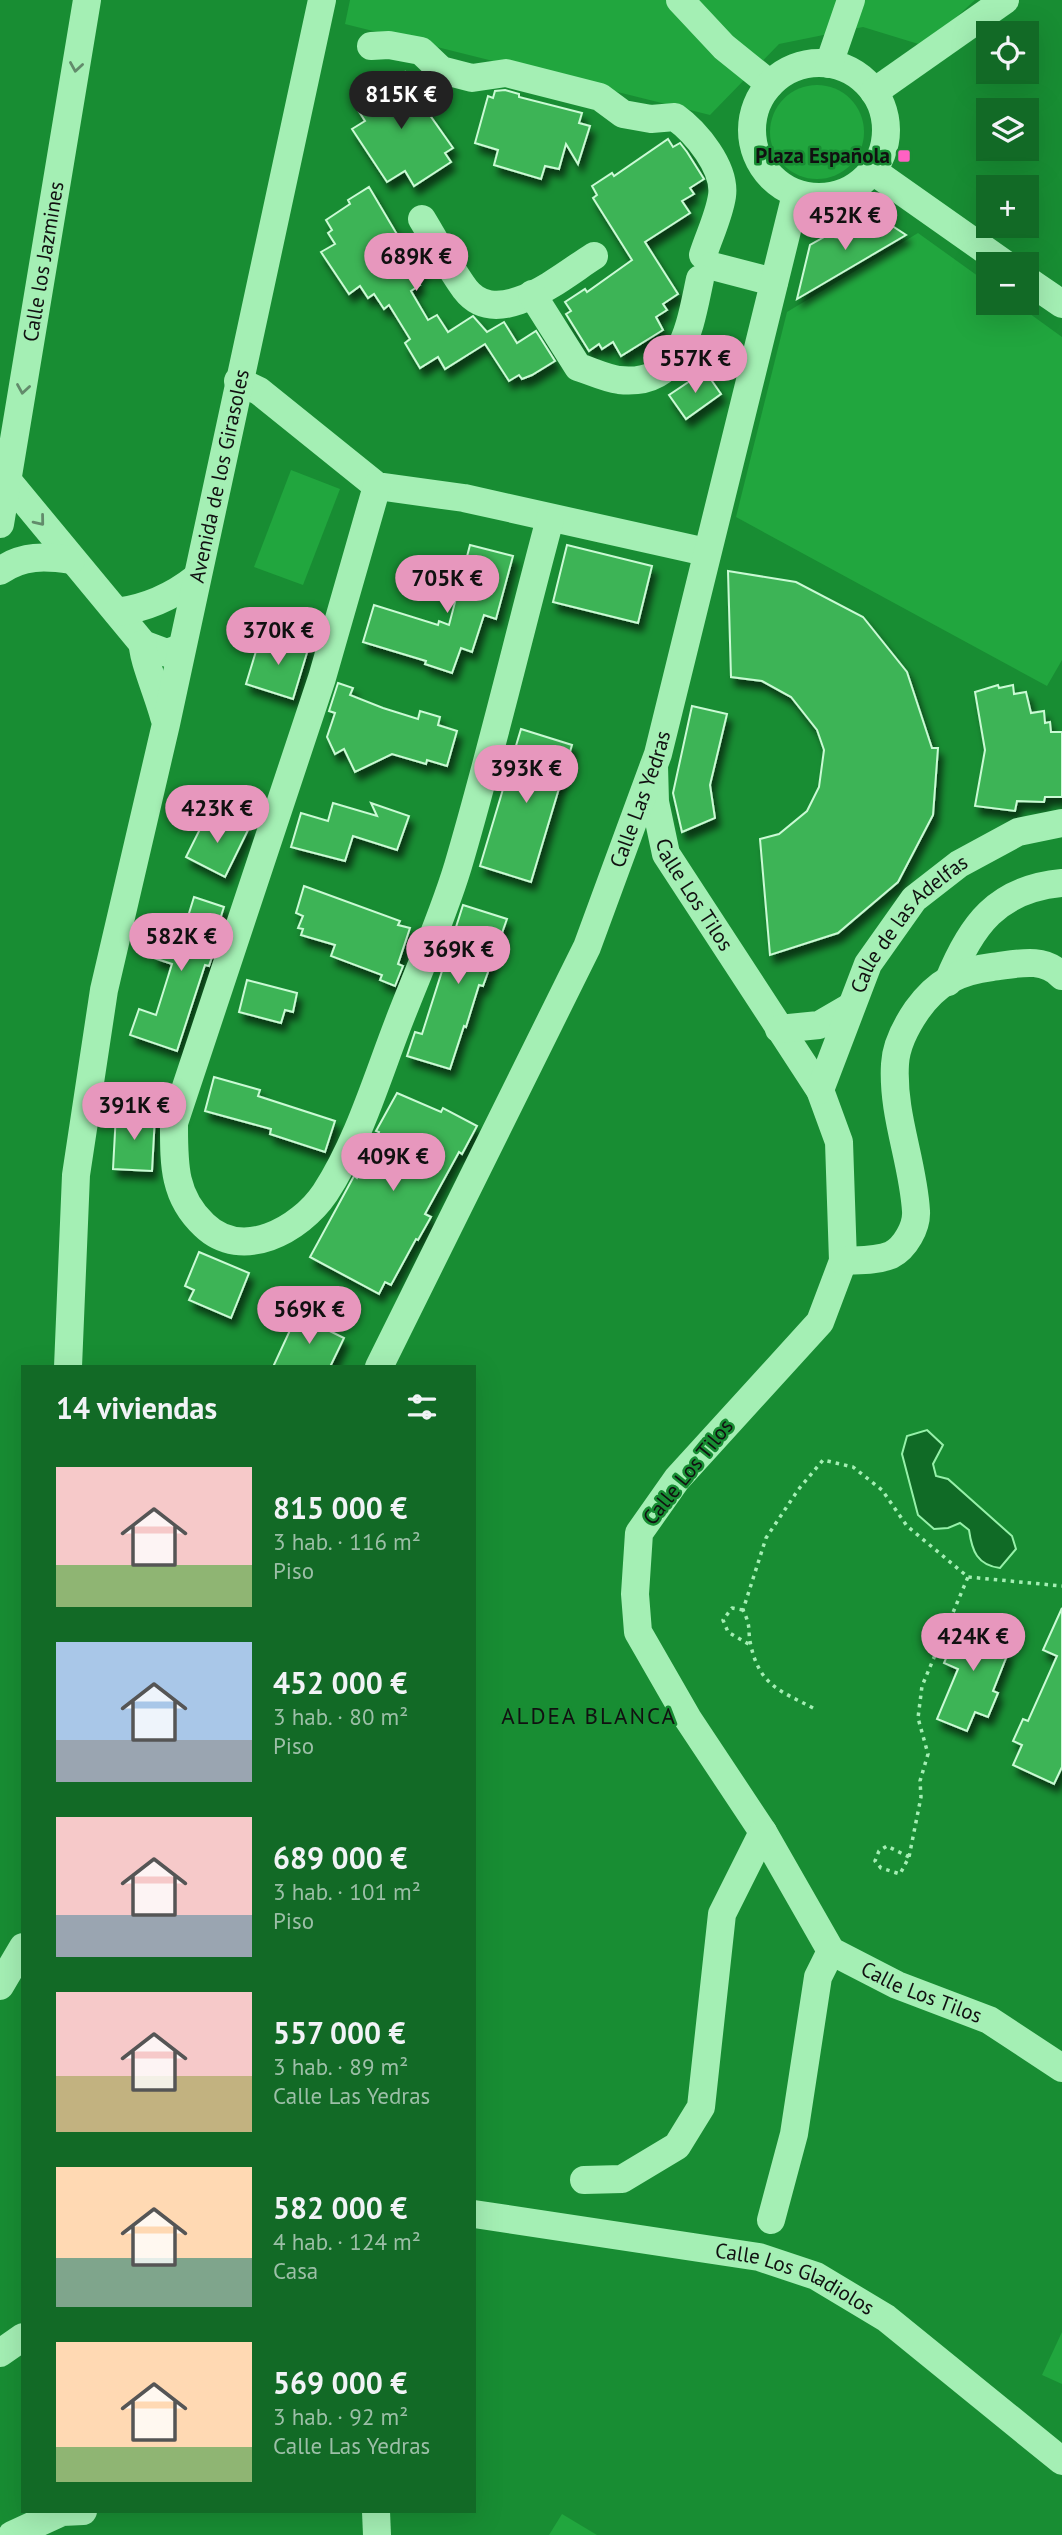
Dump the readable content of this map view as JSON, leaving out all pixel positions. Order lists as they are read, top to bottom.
{
  "streets": {
    "street": [
      "Calle los Jazmines",
      "Avenida de los Girasoles",
      "Calle Las Yedras",
      "Calle Los Tilos",
      "Calle de las Adelfas",
      "Calle Los Gladiolos"
    ]
  },
  "crossings": [
    ["Calle Las Yedras", "Calle Los Tilos"],
    ["Calle Los Tilos", "Calle de las Adelfas"]
  ],
  "one_way": ["Calle los Jazmines"],
  "districts": ["ALDEA BLANCA"],
  "places": {
    "transit": ["Plaza Española"]
  },
  "page": {
    "map_buttons": ["+", "−"],
    "price": [
      "815K €",
      "452K €",
      "689K €",
      "557K €",
      "705K €",
      "370K €",
      "393K €",
      "423K €",
      "582K €",
      "369K €",
      "391K €",
      "409K €",
      "569K €",
      "424K €"
    ],
    "heading": "14 viviendas",
    "list": [
      {
        "name": "815 000 €",
        "note": "3 hab. · 116 m² · Piso"
      },
      {
        "name": "452 000 €",
        "note": "3 hab. · 80 m² · Piso"
      },
      {
        "name": "689 000 €",
        "note": "3 hab. · 101 m² · Piso"
      },
      {
        "name": "557 000 €",
        "note": "3 hab. · 89 m² · Calle Las Yedras"
      },
      {
        "name": "582 000 €",
        "note": "4 hab. · 124 m² · Casa"
      },
      {
        "name": "569 000 €",
        "note": "3 hab. · 92 m² · Calle Las Yedras"
      }
    ]
  }
}
